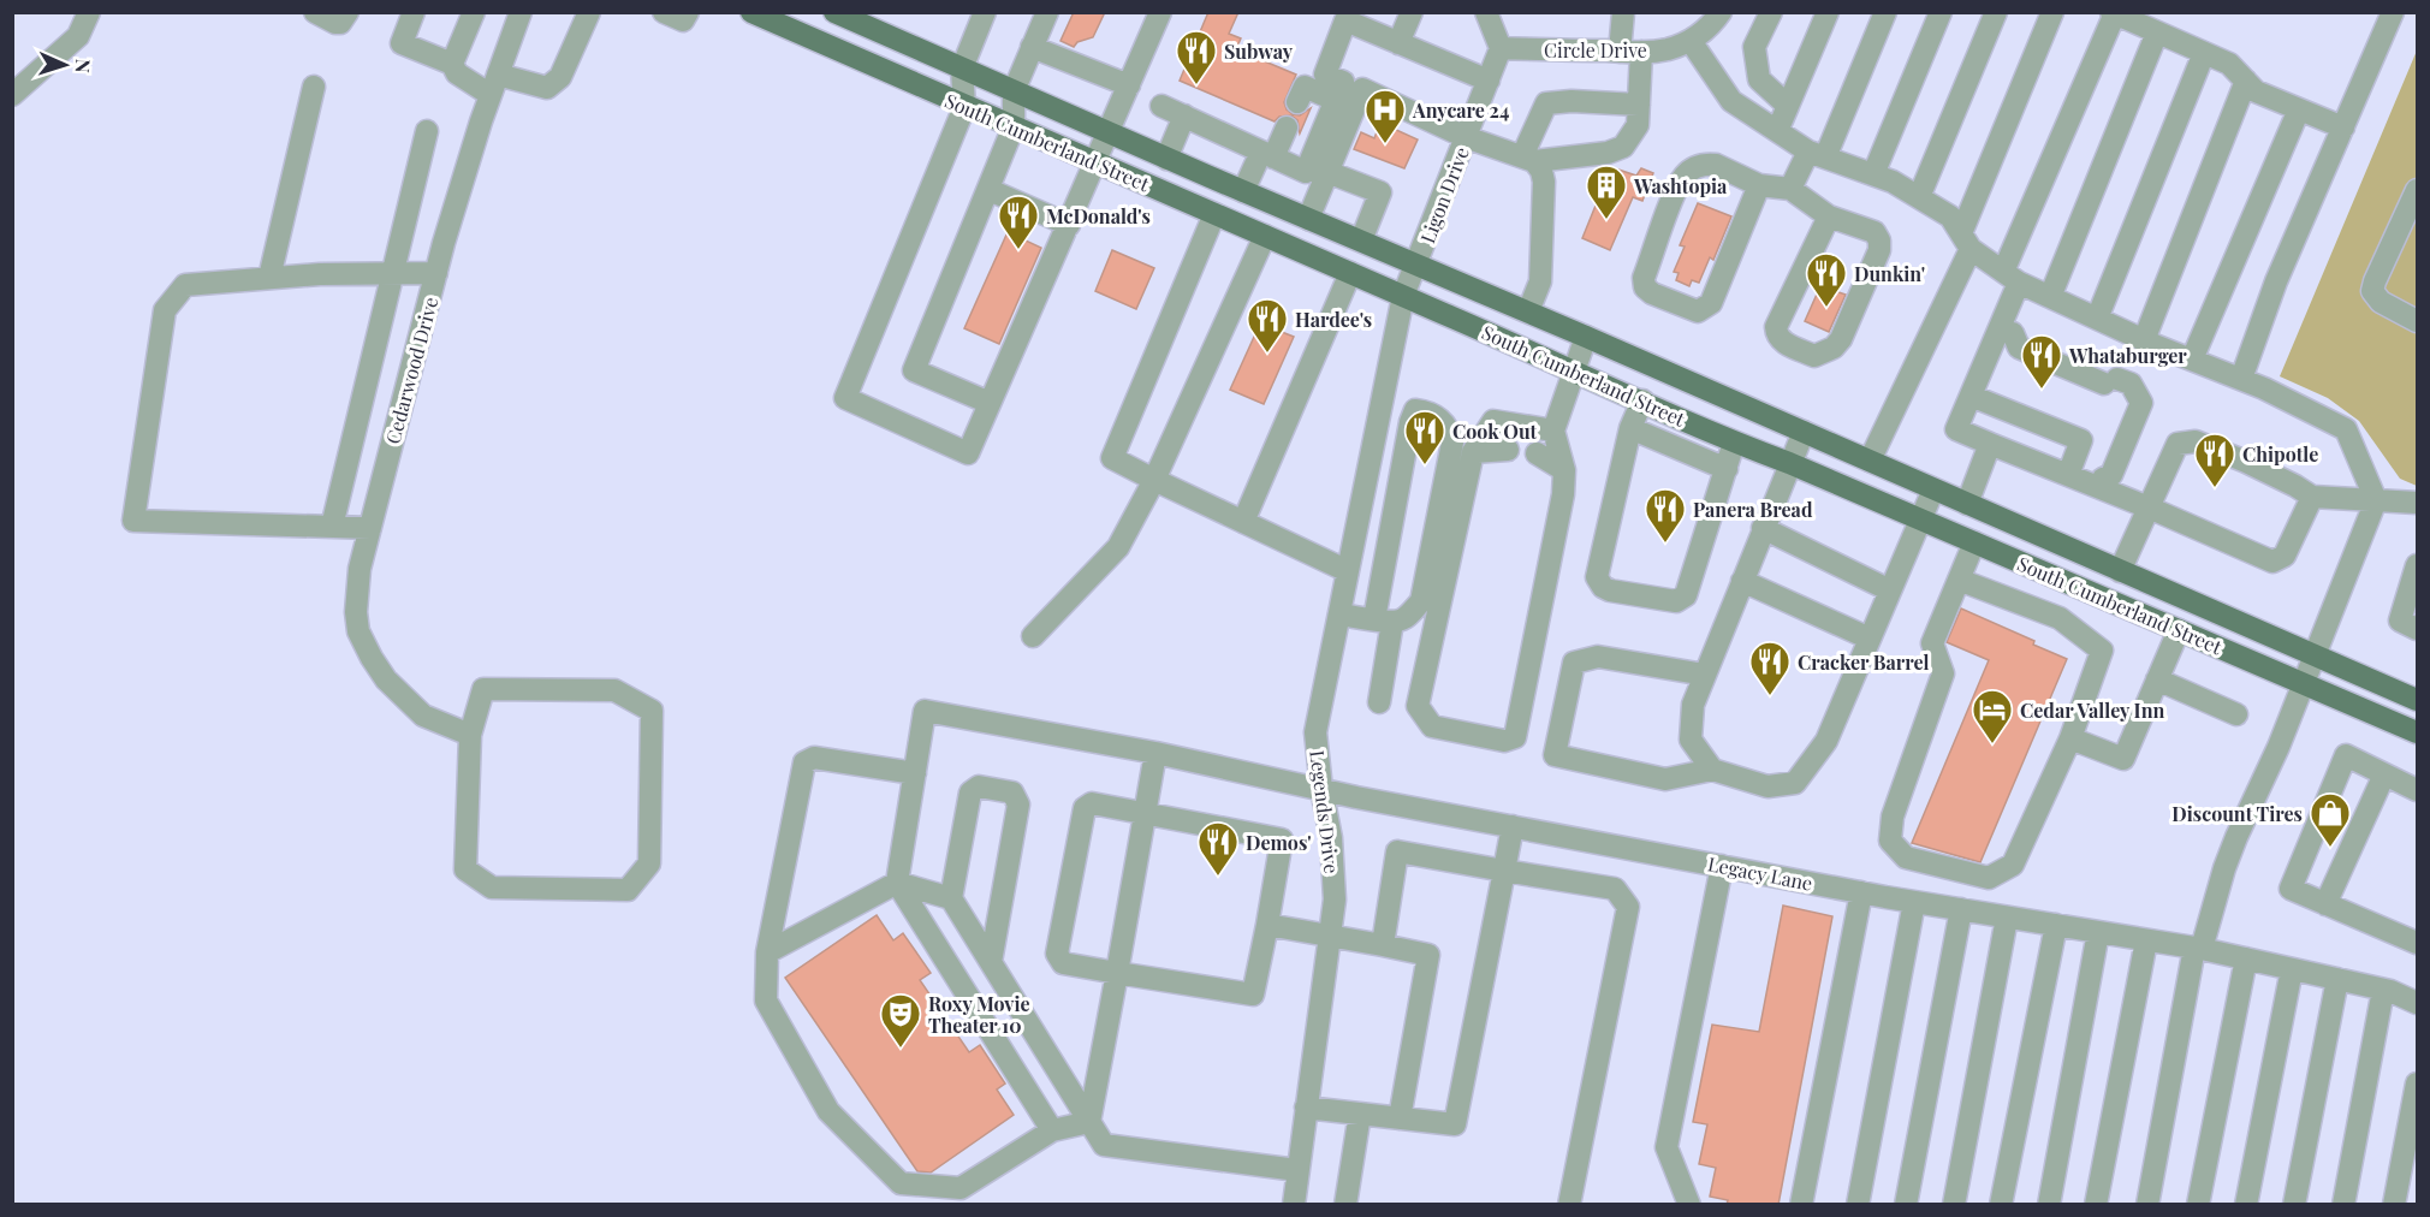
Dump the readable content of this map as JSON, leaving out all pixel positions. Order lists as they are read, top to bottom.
{
  "streets": {
    "main road": ["South Cumberland Street"],
    "street": [
      "Circle Drive",
      "Ligon Drive",
      "Cedarwood Drive",
      "Legends Drive",
      "Legacy Lane"
    ]
  },
  "crossings": [
    ["Circle Drive", "Ligon Drive"],
    ["South Cumberland Street", "Ligon Drive"],
    ["South Cumberland Street", "Legends Drive"],
    ["Ligon Drive", "Legends Drive"],
    ["Legends Drive", "Legacy Lane"]
  ],
  "places": {
    "restaurant": [
      "Subway",
      "McDonald's",
      "Dunkin'",
      "Hardee's",
      "Whataburger",
      "Cook Out",
      "Chipotle",
      "Panera Bread",
      "Cracker Barrel",
      "Demos'"
    ],
    "hospital": ["Anycare 24"],
    "building": ["Washtopia"],
    "hotel": ["Cedar Valley Inn"],
    "shop": ["Discount Tires"],
    "theatre": ["Roxy Movie Theater 10"]
  },
  "north": "right"
}
